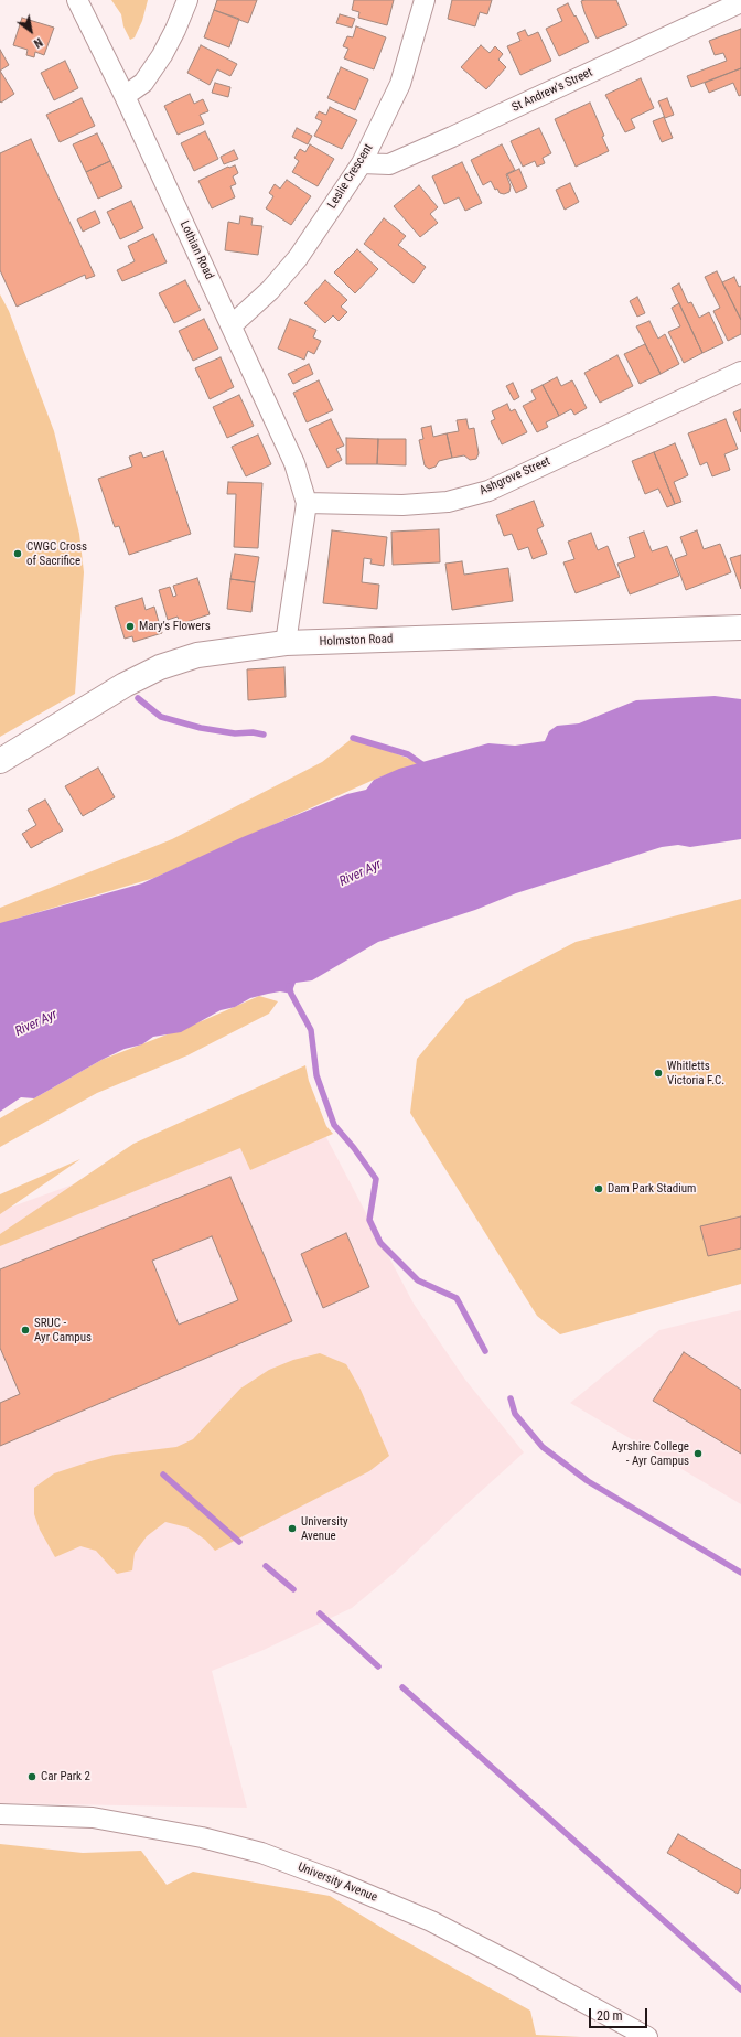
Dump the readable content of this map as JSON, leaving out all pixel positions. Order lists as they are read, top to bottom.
{
  "streets": {
    "main road": ["Holmston Road"],
    "street": [
      "St Andrew's Street",
      "Leslie Crescent",
      "Lothian Road",
      "Ashgrove Street",
      "University Avenue"
    ]
  },
  "crossings": [
    ["St Andrew's Street", "Leslie Crescent"],
    ["Leslie Crescent", "Lothian Road"],
    ["Lothian Road", "Ashgrove Street"]
  ],
  "water": ["River Ayr"],
  "places": [
    "CWGC Cross of Sacrifice",
    "Mary's Flowers",
    "Whitletts Victoria F.C.",
    "Dam Park Stadium",
    "SRUC - Ayr Campus",
    "Ayrshire College - Ayr Campus",
    "University Avenue",
    "Car Park 2"
  ],
  "scale_bar": "20 m",
  "north": "bottom right"
}
